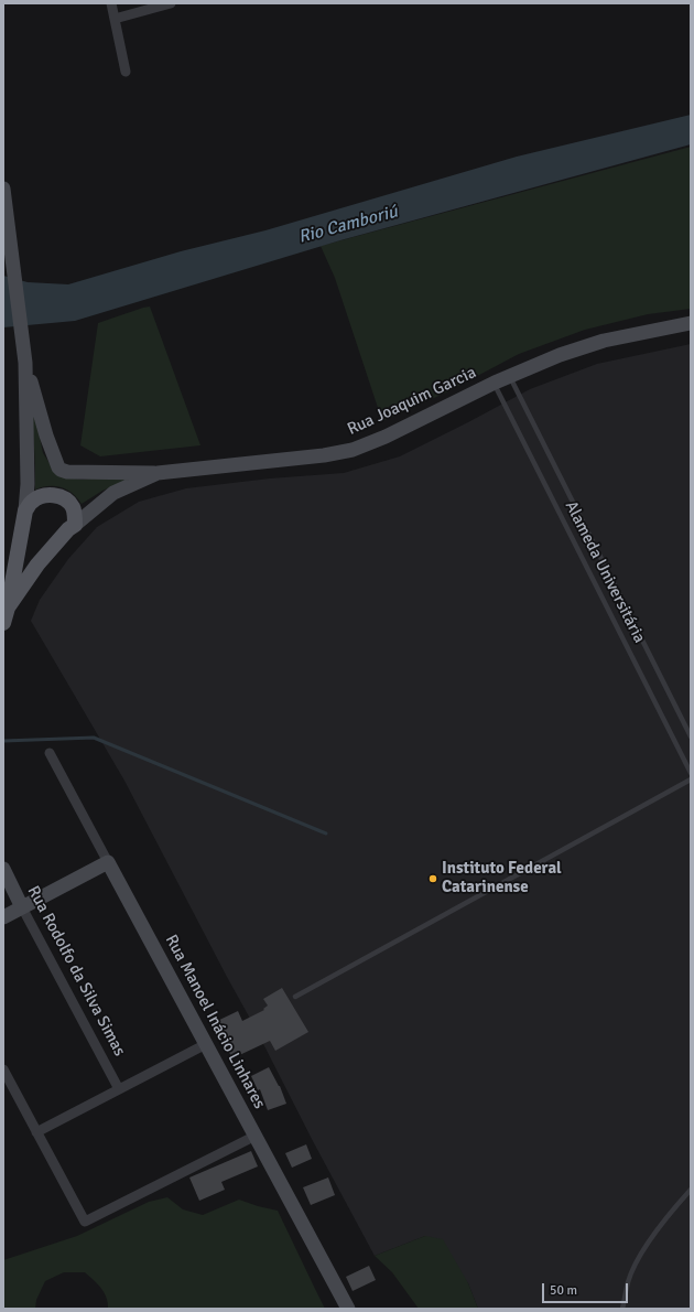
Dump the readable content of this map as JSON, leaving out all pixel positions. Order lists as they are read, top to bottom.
{
  "streets": {
    "main road": ["Rua Joaquim Garcia", "Rua Rodolfo da Silva Simas", "Rua Manoel Inácio Linhares"],
    "lane": ["Alameda Universitária"]
  },
  "crossings": [
    ["Rua Joaquim Garcia", "Alameda Universitária"]
  ],
  "water": ["Rio Camboriú"],
  "places": ["Instituto Federal Catarinense"],
  "scale_bar": "50 m"
}
